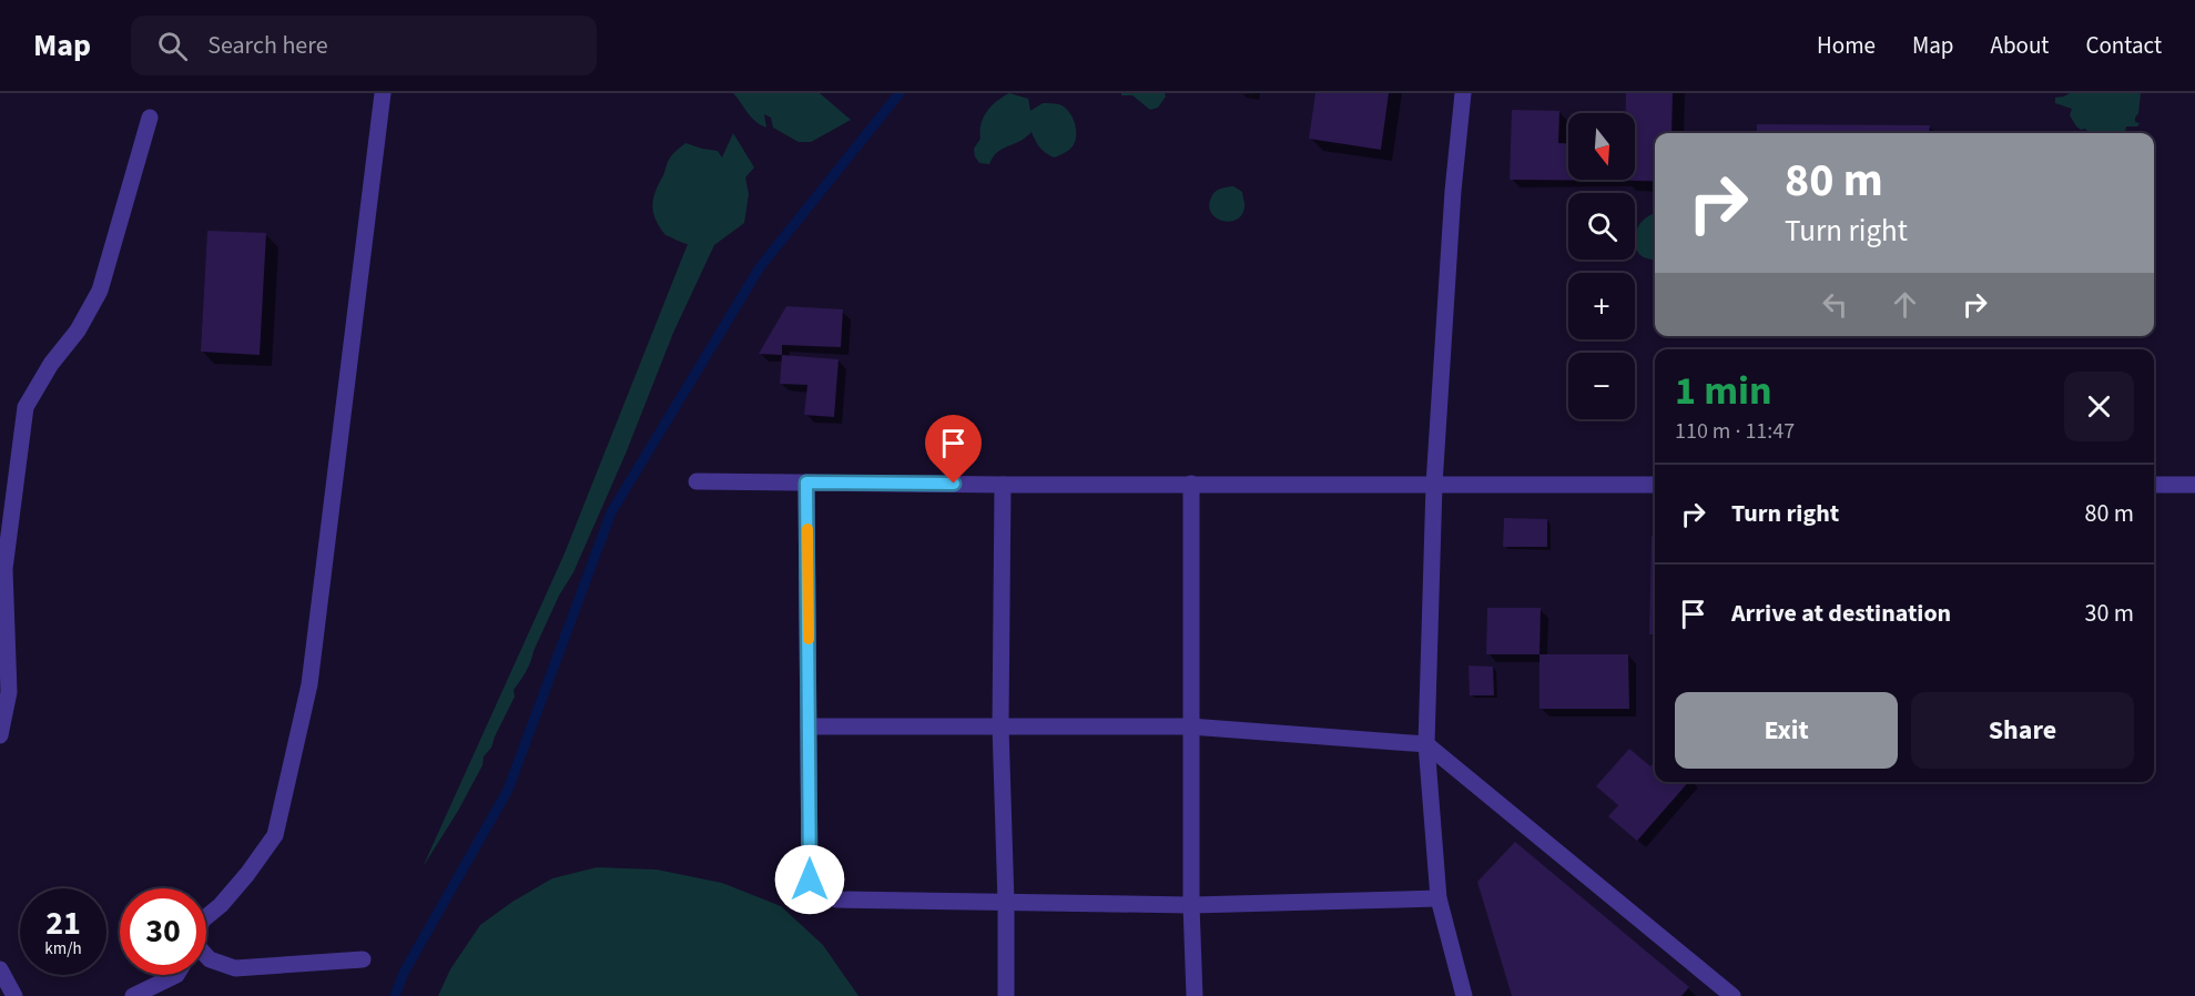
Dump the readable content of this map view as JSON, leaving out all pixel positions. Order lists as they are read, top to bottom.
{
  "north": "bottom",
  "page": {
    "header": "Map",
    "search": "Search here",
    "nav": [
      "Home",
      "Map",
      "About",
      "Contact"
    ],
    "map_buttons": ["+", "−"],
    "turn": ["80 m", "Turn right"],
    "heading": ["1 min", "110 m · 11:47"],
    "list": [
      {
        "name": "Turn right",
        "value": "80 m"
      },
      {
        "name": "Arrive at destination",
        "value": "30 m"
      }
    ],
    "buttons": ["Exit", "Share"],
    "speed": "21 km/h",
    "limit": "30"
  }
}
